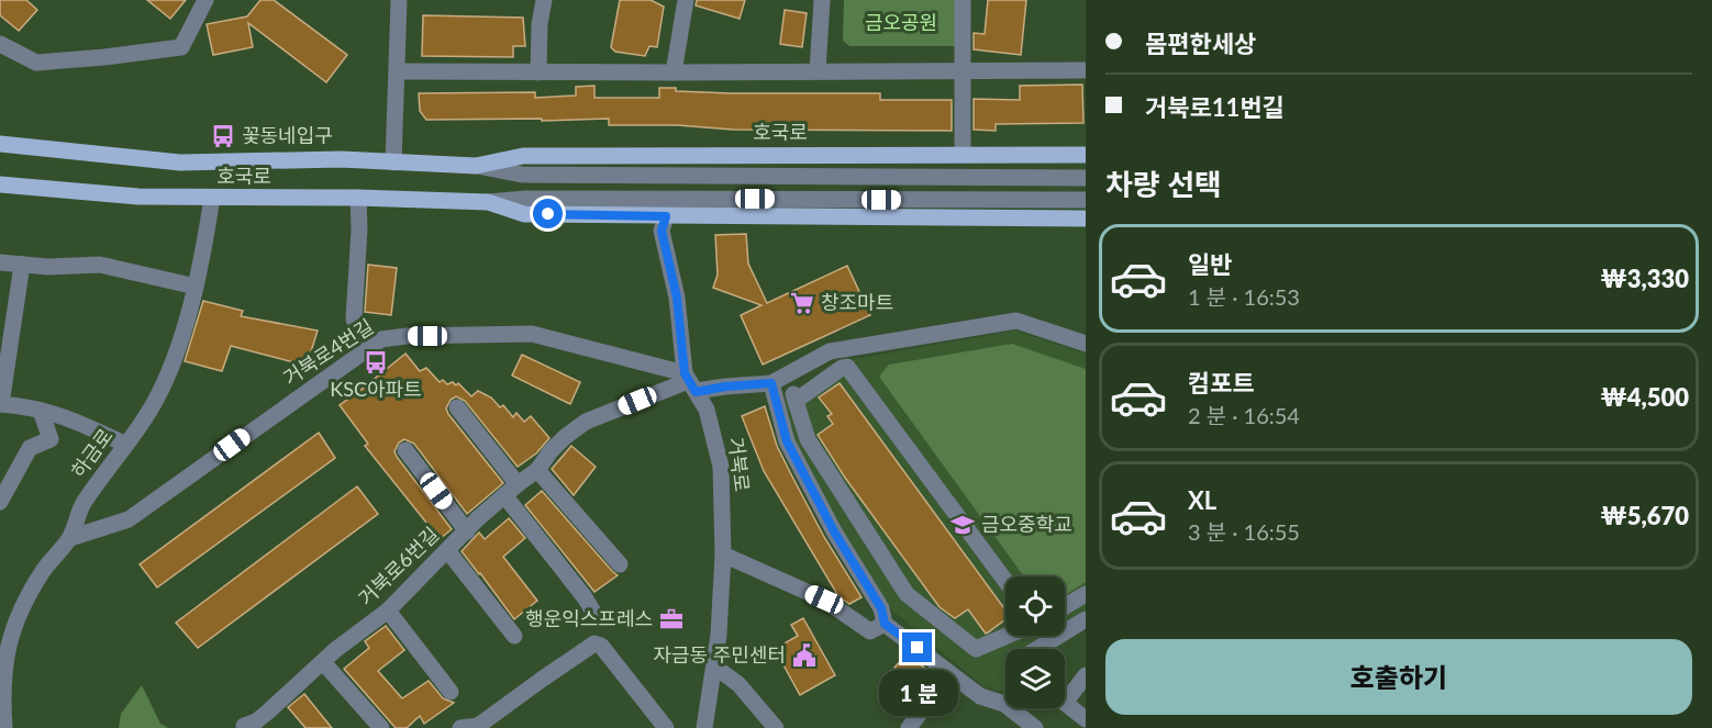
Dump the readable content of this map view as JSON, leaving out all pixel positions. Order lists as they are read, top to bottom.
{
  "streets": {
    "main road": ["호국로"],
    "street": [
      "거북로4번길",
      "하금로",
      "거북로",
      "거북로6번길"
    ]
  },
  "crossings": [
    ["호국로", "하금로"],
    ["호국로", "거북로"],
    ["거북로4번길", "하금로"],
    ["거북로4번길", "거북로"],
    ["거북로4번길", "거북로6번길"],
    ["거북로", "거북로6번길"]
  ],
  "parks": ["금오공원"],
  "places": {
    "bus stop": ["꽃동네입구", "KSC아파트"],
    "supermarket": ["창조마트"],
    "school or university": ["금오중학교"],
    "office": ["행운익스프레스"],
    "public building": ["자금동 주민센터"]
  },
  "page": {
    "banner": ["몸편한세상", "거북로11번길"],
    "heading": "차량 선택",
    "list": [
      {
        "name": "일반",
        "note": "1 분 · 16:53",
        "value": "₩3,330"
      },
      {
        "name": "컴포트",
        "note": "2 분 · 16:54",
        "value": "₩4,500"
      },
      {
        "name": "XL",
        "note": "3 분 · 16:55",
        "value": "₩5,670"
      }
    ],
    "buttons": "호출하기",
    "bubble": "1 분"
  }
}
